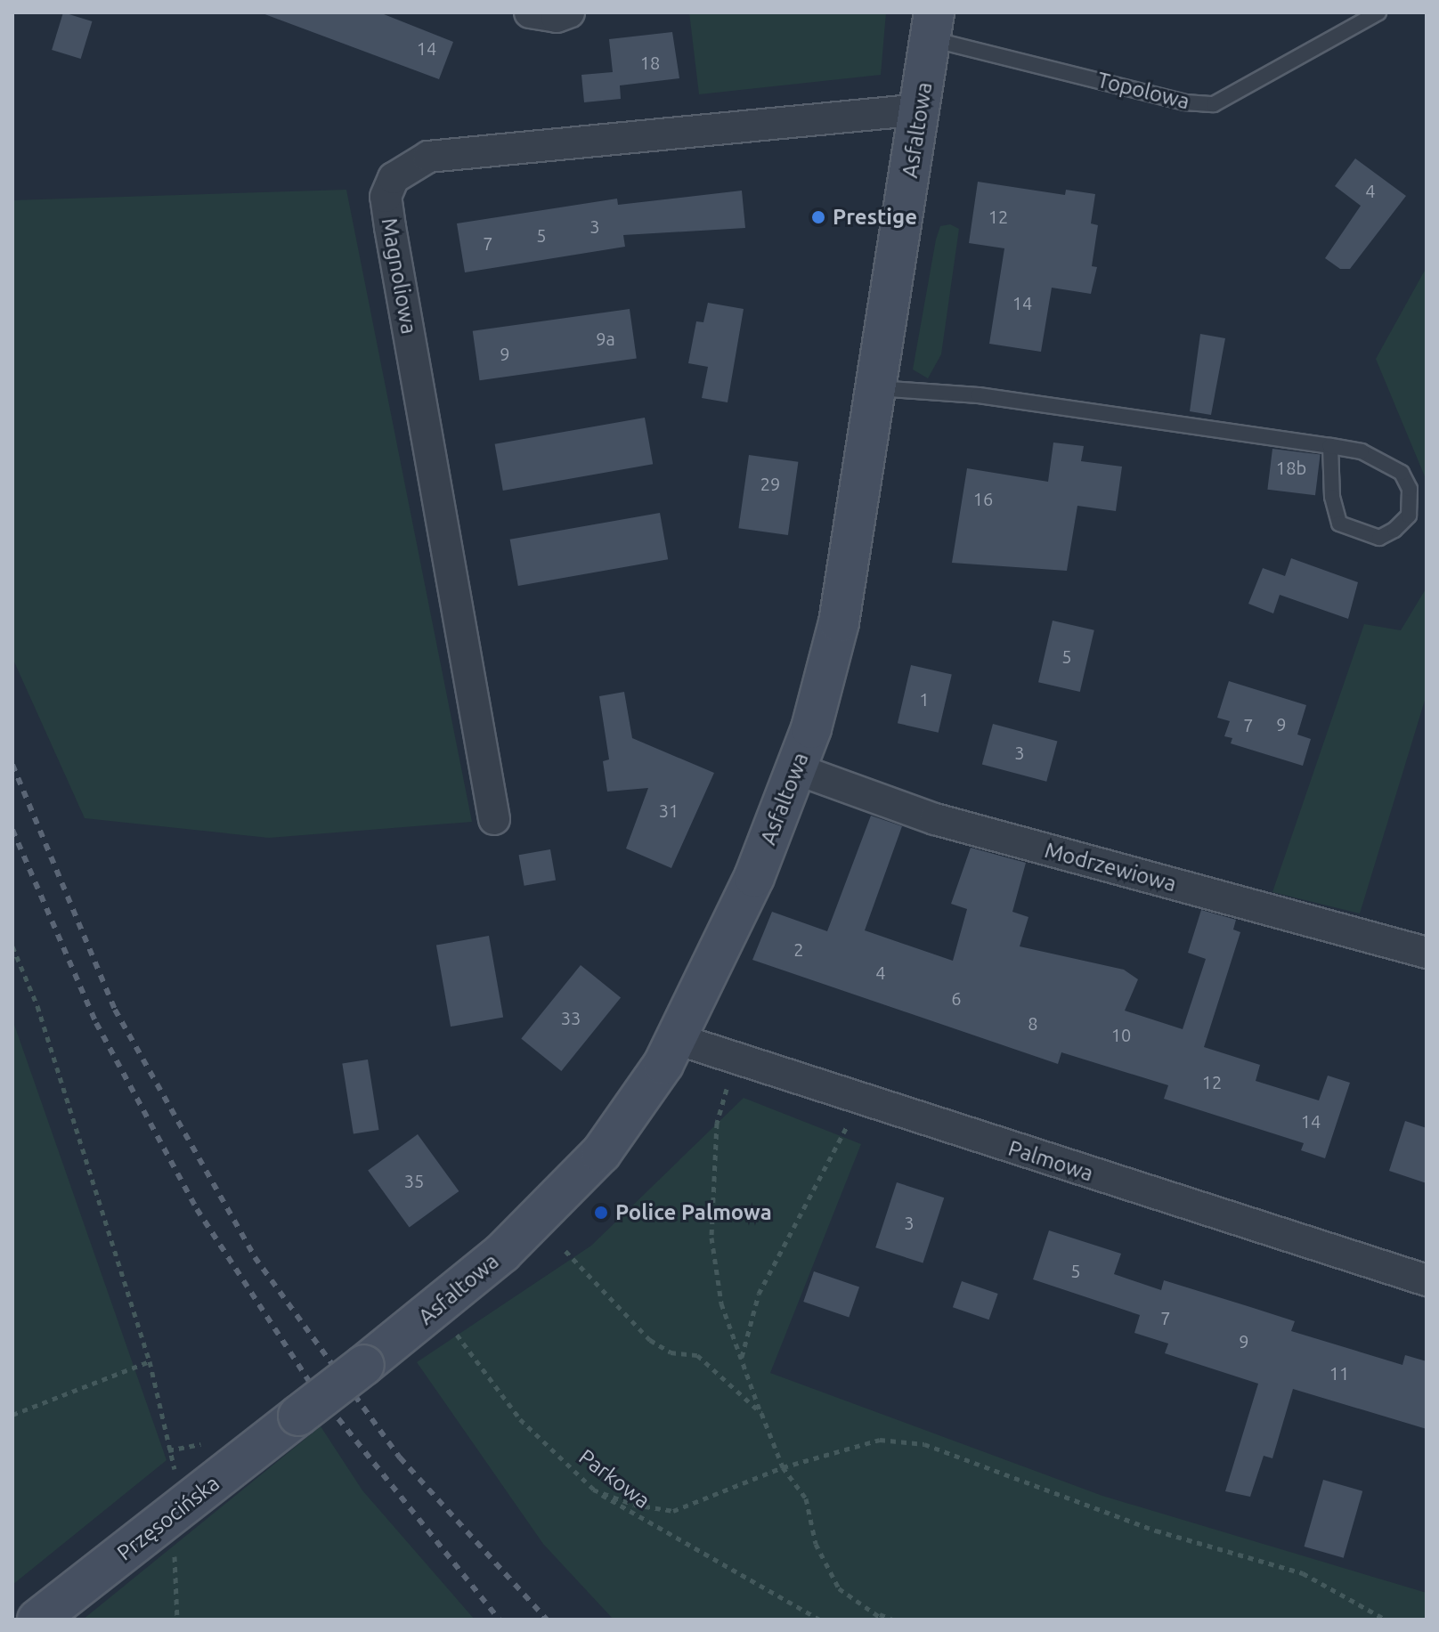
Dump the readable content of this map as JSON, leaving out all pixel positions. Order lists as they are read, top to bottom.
{
  "streets": {
    "street": [
      "Asfaltowa",
      "Magnoliowa",
      "Modrzewiowa",
      "Palmowa",
      "Przęsocińska"
    ],
    "lane": ["Topolowa"],
    "path": ["Parkowa"]
  },
  "crossings": [
    ["Topolowa", "Asfaltowa"],
    ["Asfaltowa", "Magnoliowa"],
    ["Asfaltowa", "Modrzewiowa"],
    ["Asfaltowa", "Palmowa"],
    ["Asfaltowa", "Parkowa"],
    ["Asfaltowa", "Przęsocińska"]
  ],
  "places": ["Prestige", "Police Palmowa"],
  "house_numbers": [
    "14",
    "18",
    "4",
    "12",
    "3",
    "5",
    "7",
    "14",
    "9a",
    "9",
    "18b",
    "29",
    "16",
    "5",
    "1",
    "9",
    "7",
    "3",
    "31",
    "2",
    "4",
    "6",
    "33",
    "8",
    "10",
    "12",
    "14",
    "35",
    "3",
    "5",
    "7",
    "9",
    "11"
  ]
}
